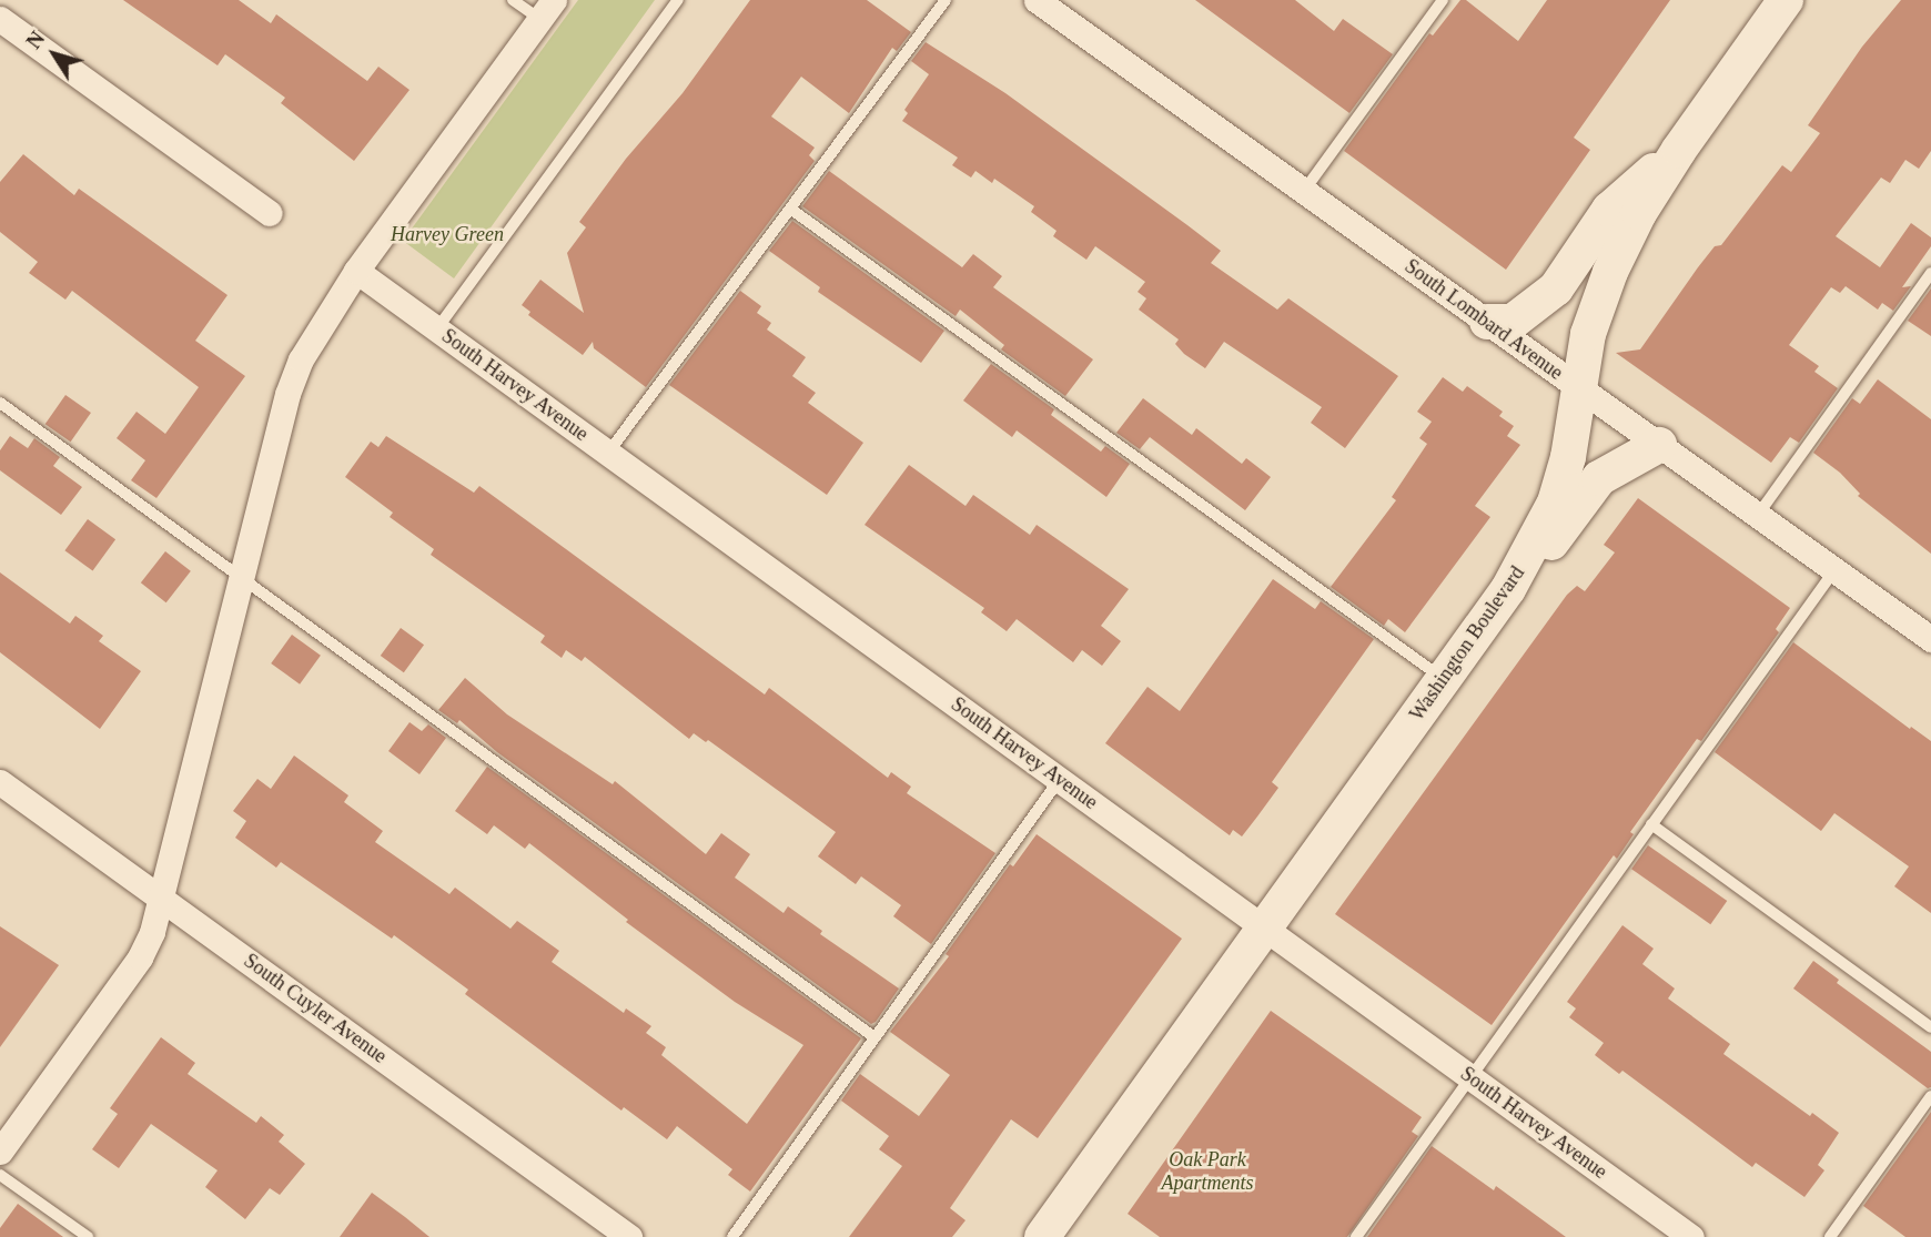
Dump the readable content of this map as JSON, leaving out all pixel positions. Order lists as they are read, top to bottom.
{
  "streets": {
    "street": [
      "South Lombard Avenue",
      "South Harvey Avenue",
      "Washington Boulevard",
      "South Cuyler Avenue"
    ]
  },
  "crossings": [
    ["South Lombard Avenue", "Washington Boulevard"],
    ["South Harvey Avenue", "Washington Boulevard"]
  ],
  "parks": ["Harvey Green", "Oak Park Apartments"],
  "north": "top left"
}
